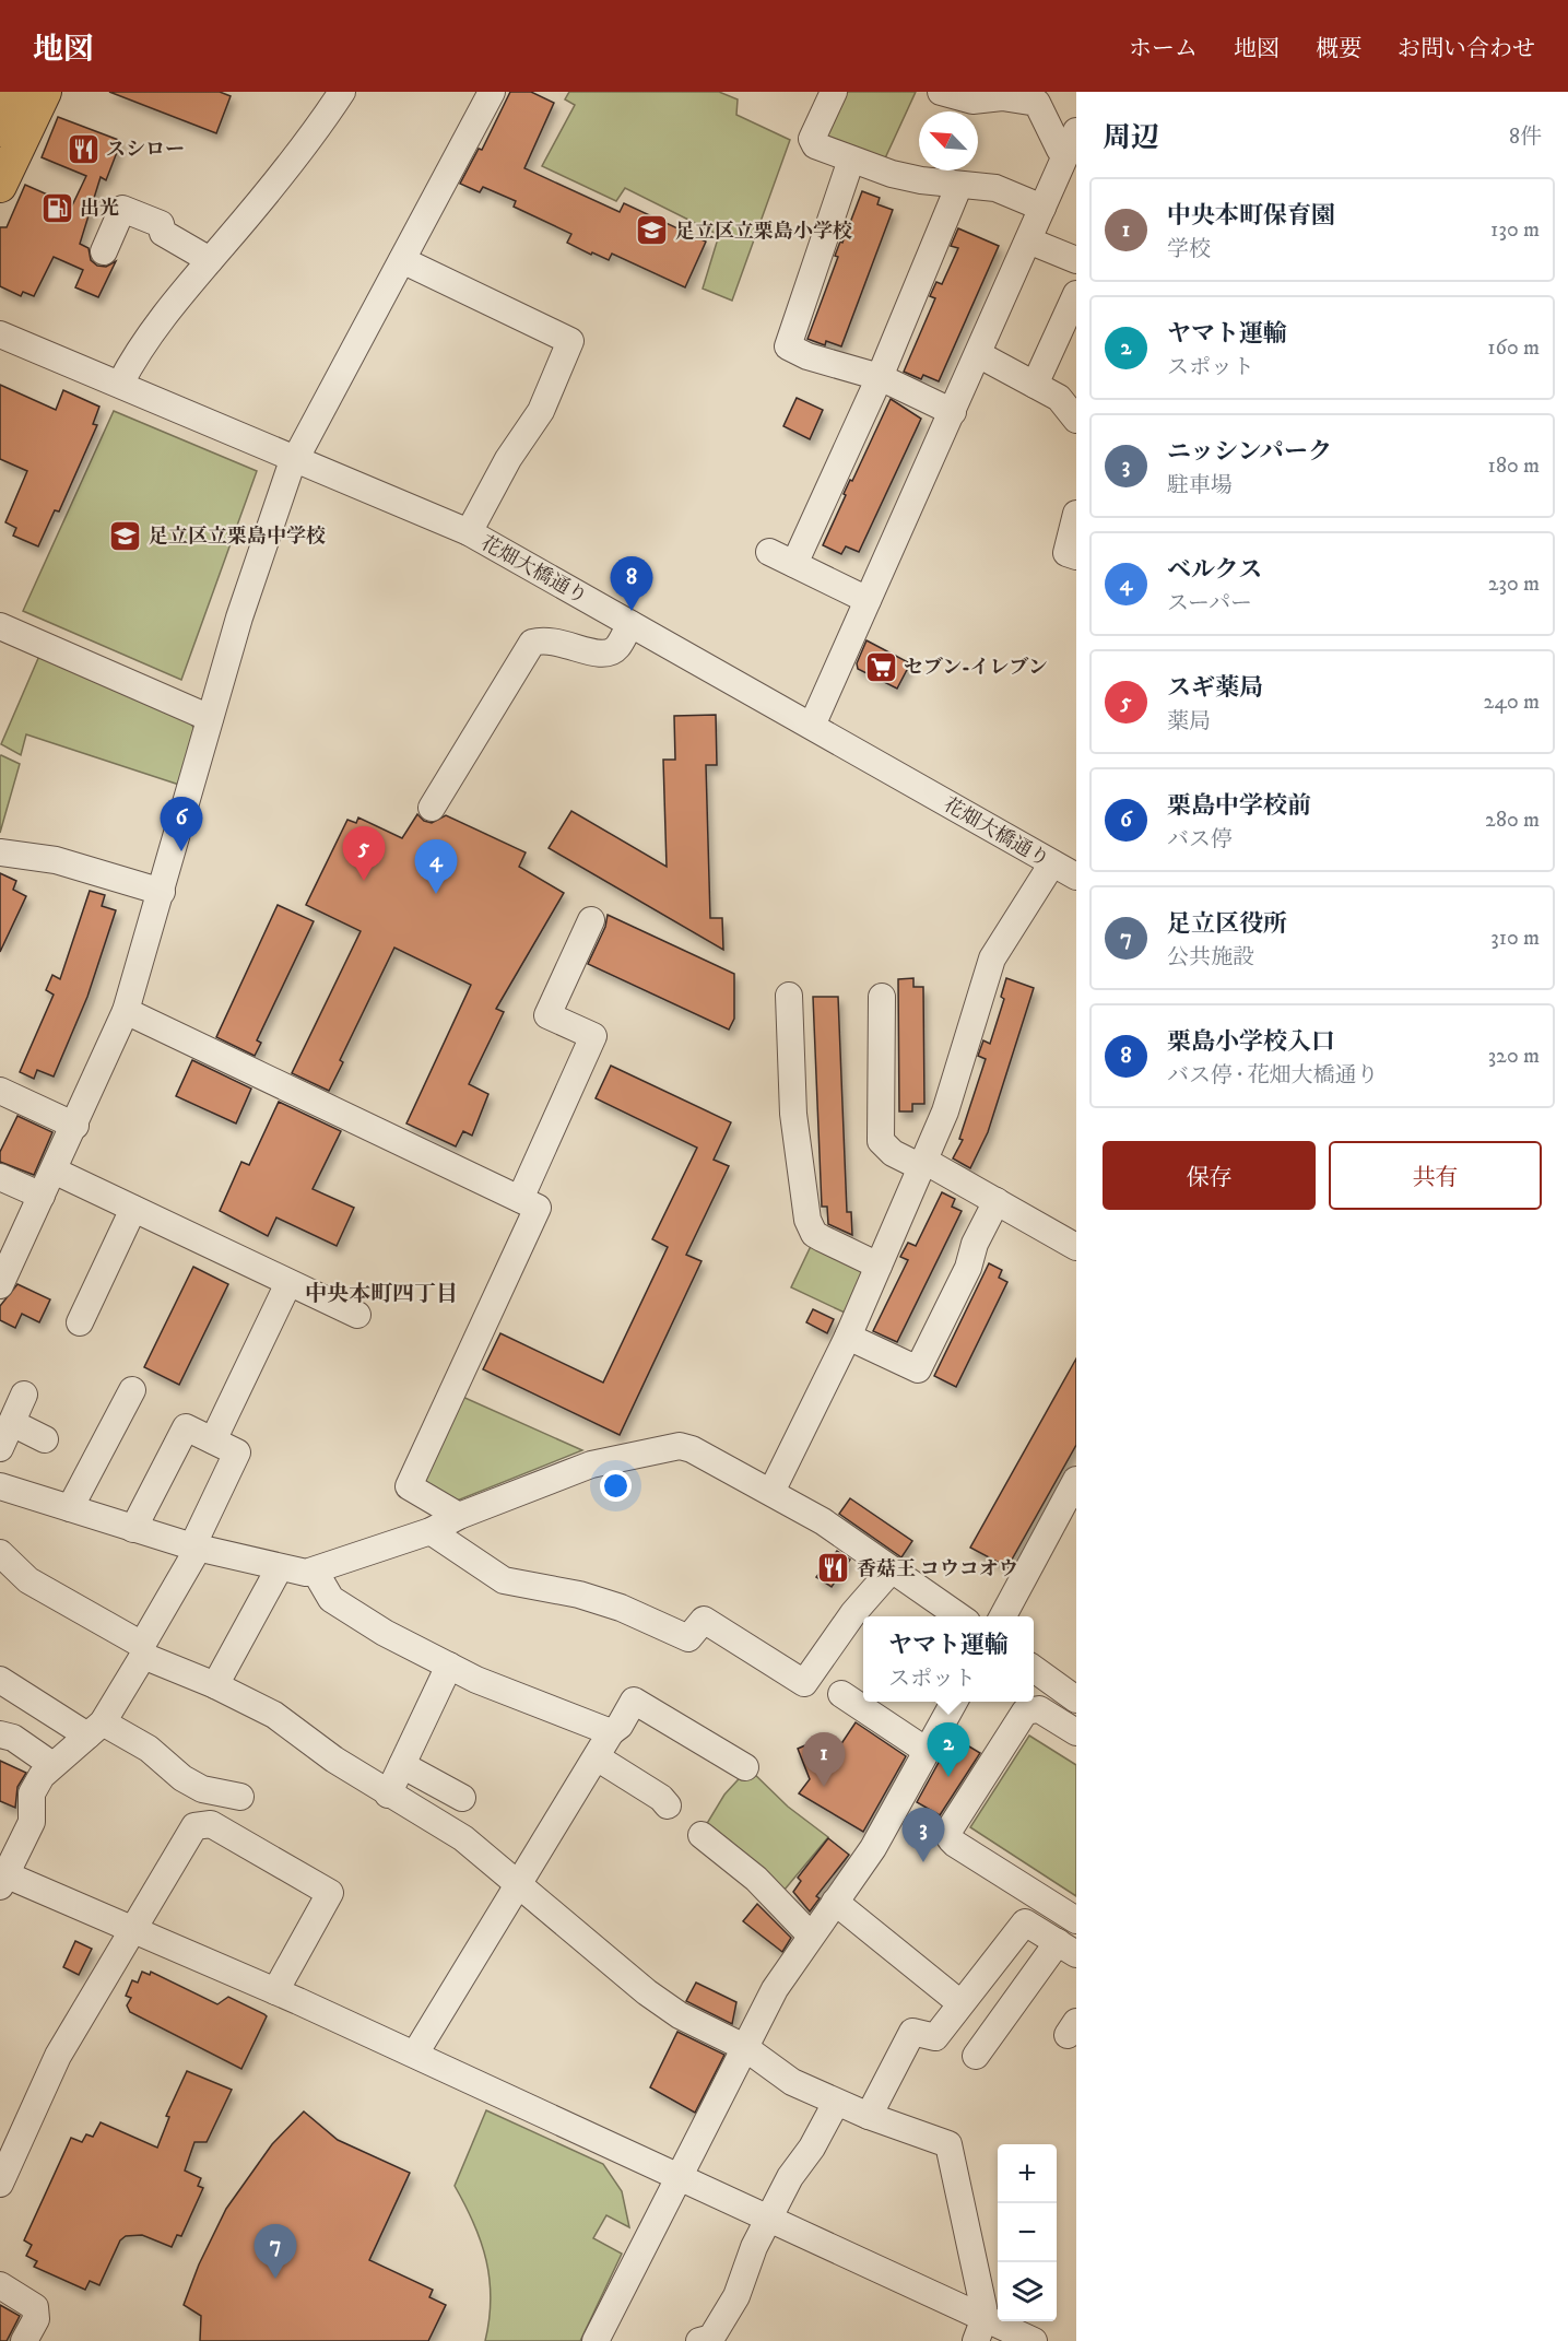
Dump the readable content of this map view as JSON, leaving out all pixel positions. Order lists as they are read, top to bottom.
{
  "streets": {
    "street": ["花畑大橋通り"]
  },
  "districts": ["中央本町四丁目"],
  "places": {
    "restaurant": ["スシロー", "香菇王 コウコオウ"],
    "fuel station": ["出光"],
    "school or university": ["足立区立栗島小学校", "足立区立栗島中学校"],
    "supermarket": ["セブン-イレブン"]
  },
  "north": "top left",
  "page": {
    "header": "地図",
    "nav": [
      "ホーム",
      "地図",
      "概要",
      "お問い合わせ"
    ],
    "heading": ["周辺", "8件"],
    "list": [
      {
        "mark": "1",
        "name": "中央本町保育園",
        "note": "学校",
        "value": "130 m"
      },
      {
        "mark": "2",
        "name": "ヤマト運輸",
        "note": "スポット",
        "value": "160 m"
      },
      {
        "mark": "3",
        "name": "ニッシンパーク",
        "note": "駐車場",
        "value": "180 m"
      },
      {
        "mark": "4",
        "name": "ベルクス",
        "note": "スーパー",
        "value": "230 m"
      },
      {
        "mark": "5",
        "name": "スギ薬局",
        "note": "薬局",
        "value": "240 m"
      },
      {
        "mark": "6",
        "name": "栗島中学校前",
        "note": "バス停",
        "value": "280 m"
      },
      {
        "mark": "7",
        "name": "足立区役所",
        "note": "公共施設",
        "value": "310 m"
      },
      {
        "mark": "8",
        "name": "栗島小学校入口",
        "note": "バス停 · 花畑大橋通り",
        "value": "320 m"
      }
    ],
    "pins": [
      "8",
      "6",
      "5",
      "4",
      "2",
      "1",
      "3",
      "7"
    ],
    "buttons": ["保存", "共有"],
    "popup": ["ヤマト運輸", "スポット"],
    "map_buttons": ["+", "−"]
  }
}
